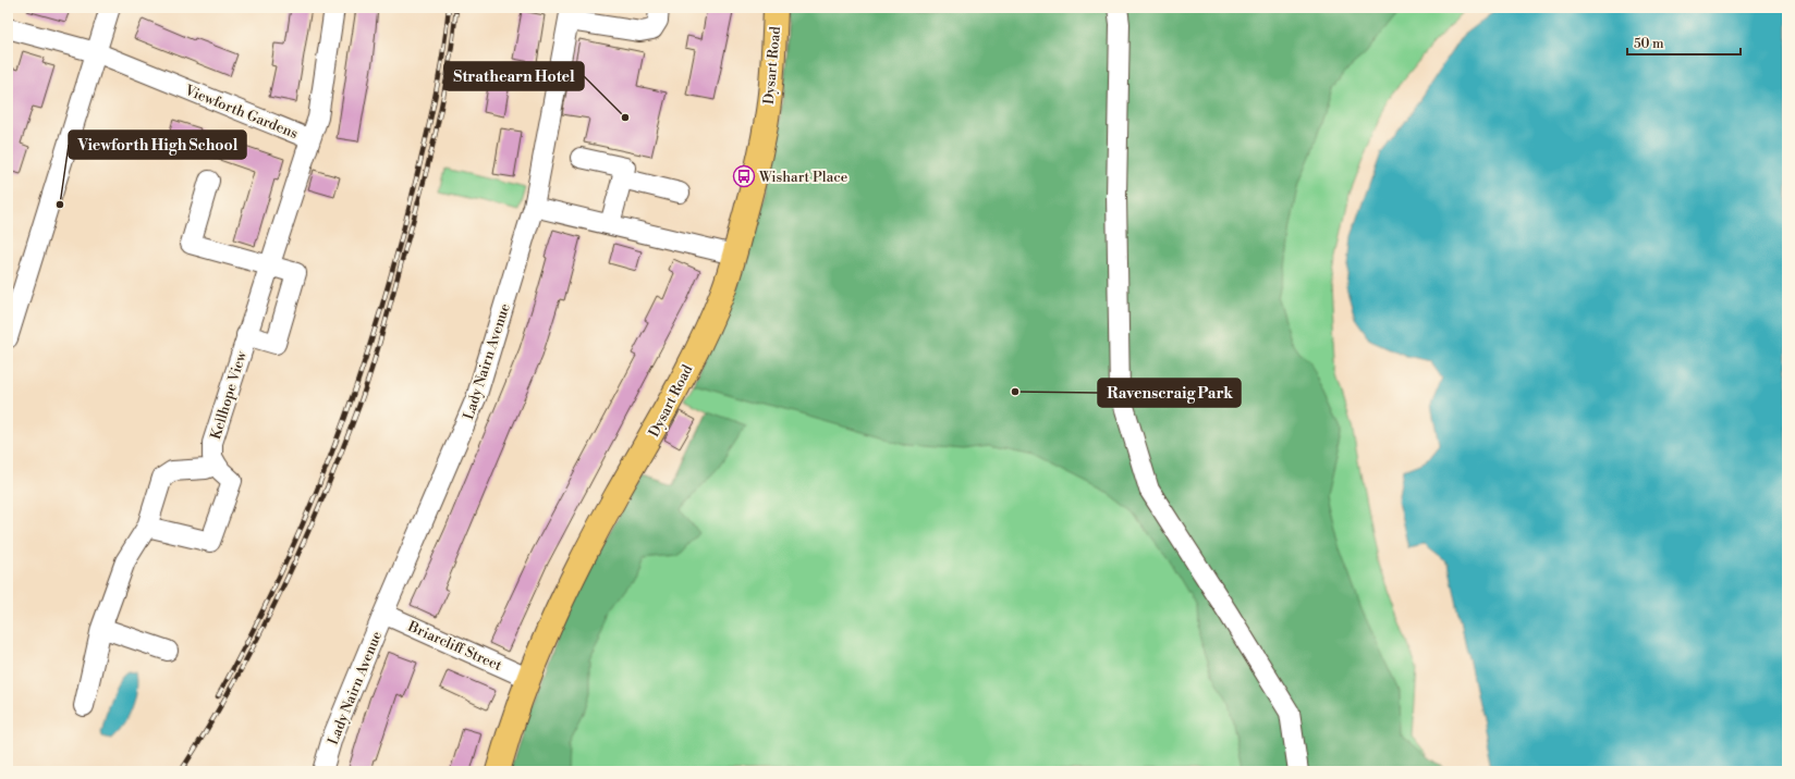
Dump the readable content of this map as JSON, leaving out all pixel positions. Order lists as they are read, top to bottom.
{
  "streets": {
    "main road": ["Dysart Road"],
    "street": [
      "Viewforth Gardens",
      "Lady Nairn Avenue",
      "Kellhope View",
      "Briarcliff Street"
    ]
  },
  "crossings": [
    ["Dysart Road", "Briarcliff Street"],
    ["Viewforth Gardens", "Kellhope View"],
    ["Lady Nairn Avenue", "Briarcliff Street"]
  ],
  "places": {
    "other": ["Strathearn Hotel", "Viewforth High School", "Ravenscraig Park"],
    "bus stop": ["Wishart Place"]
  },
  "scale_bar": "50 m"
}
